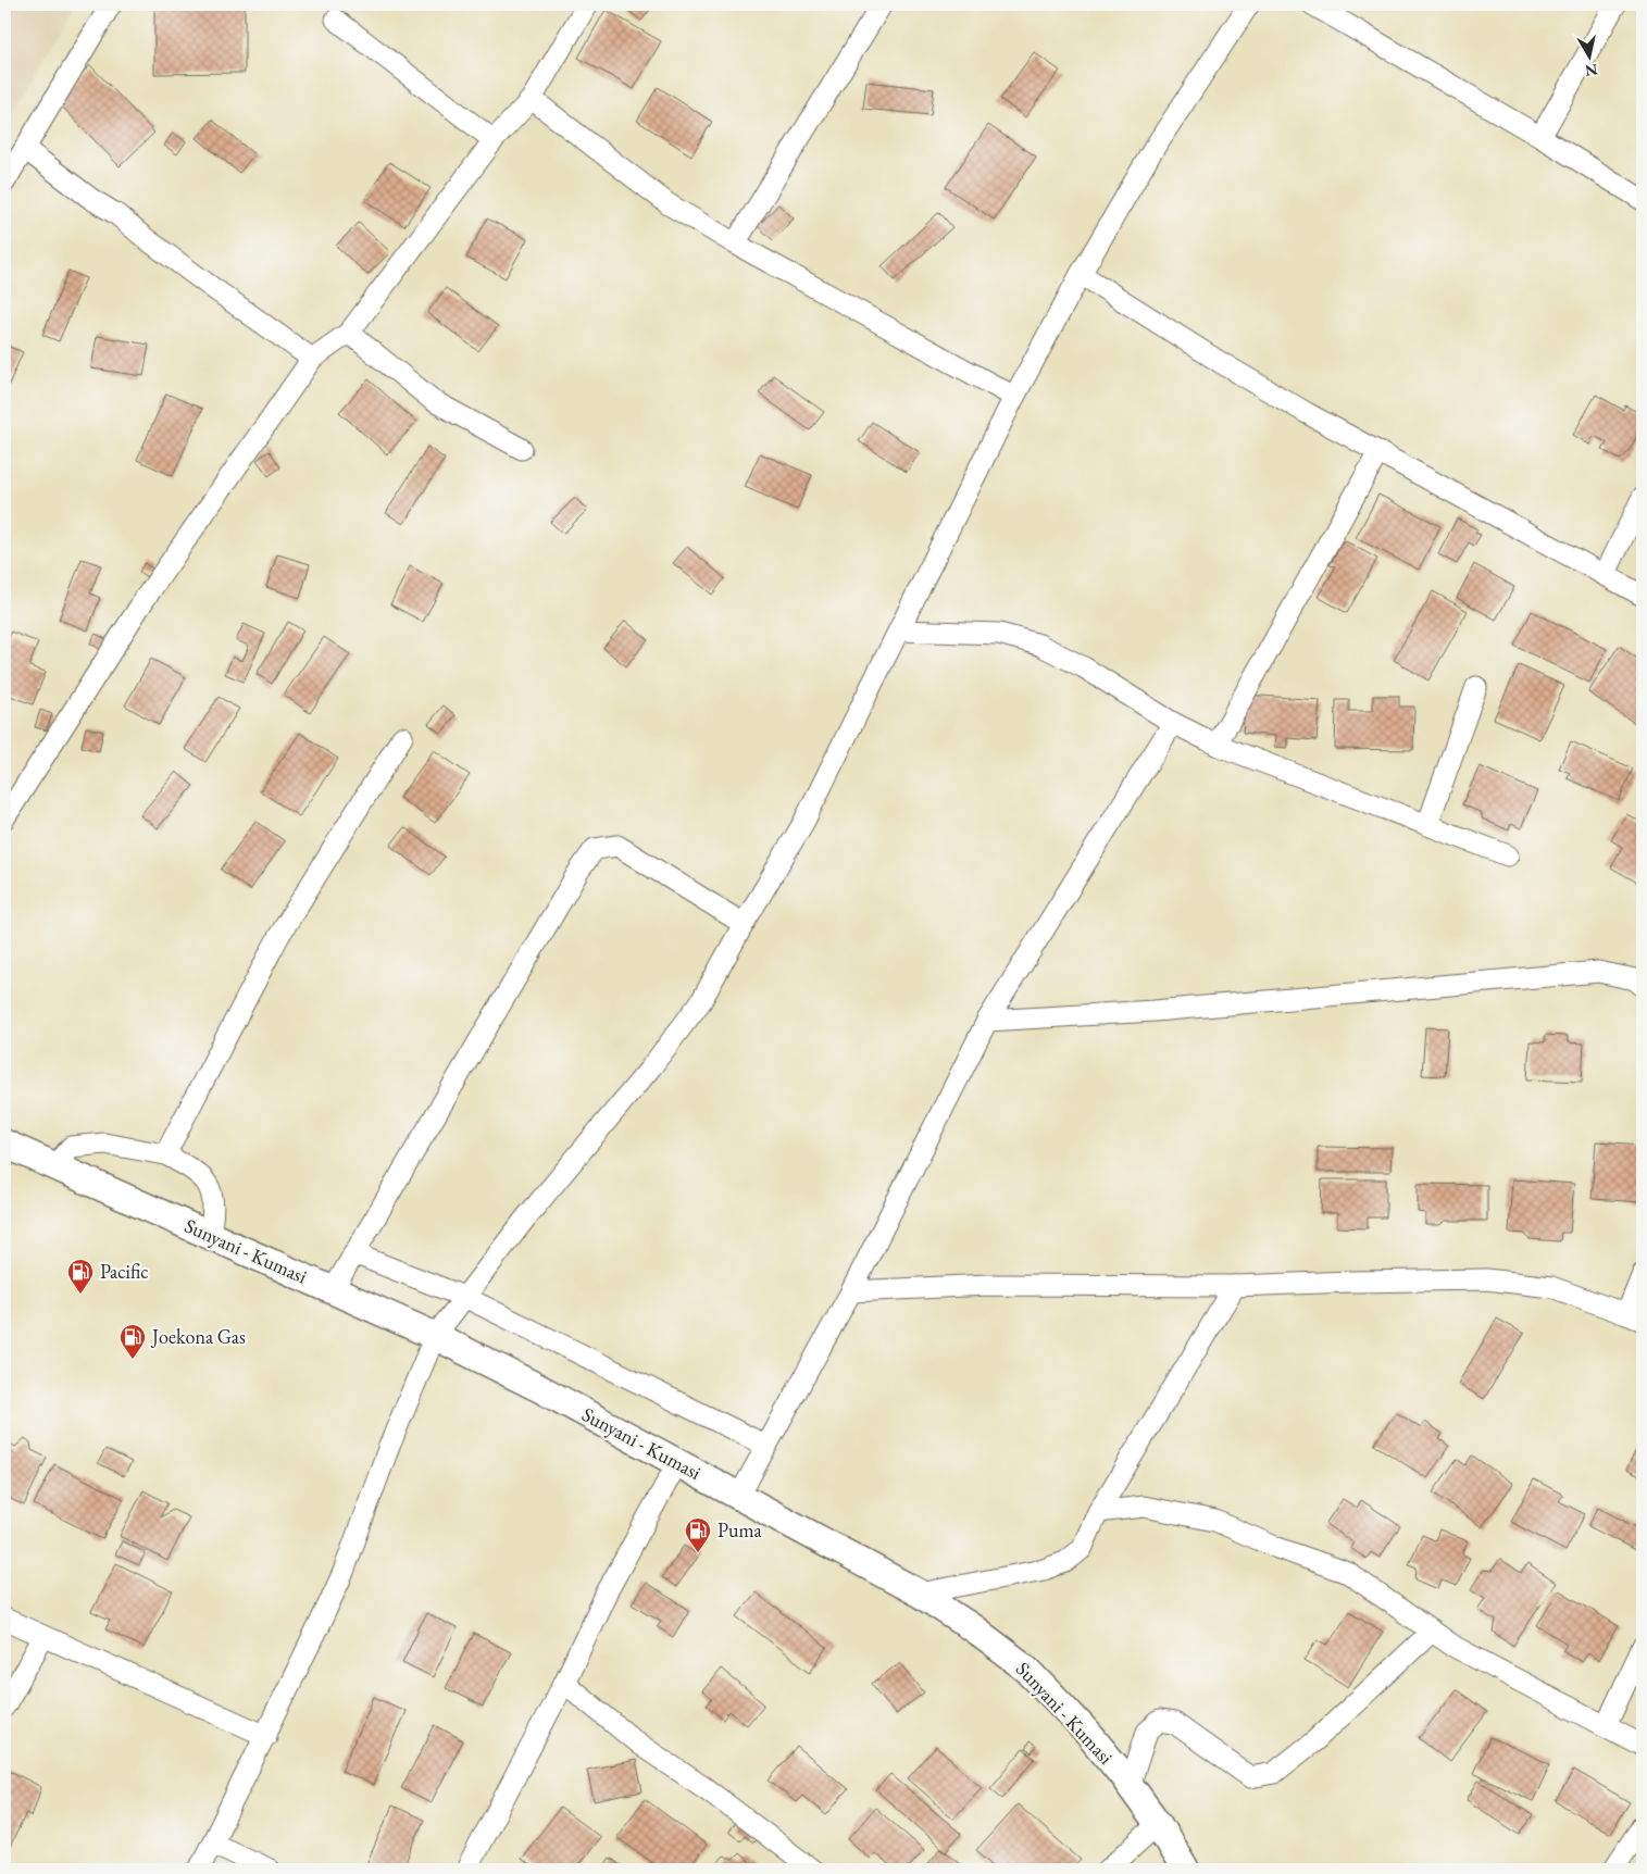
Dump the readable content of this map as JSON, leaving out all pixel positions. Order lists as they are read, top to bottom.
{
  "streets": {
    "main road": ["Sunyani - Kumasi"]
  },
  "places": {
    "fuel station": ["Pacific", "Joekona Gas", "Puma"]
  },
  "north": "bottom"
}
